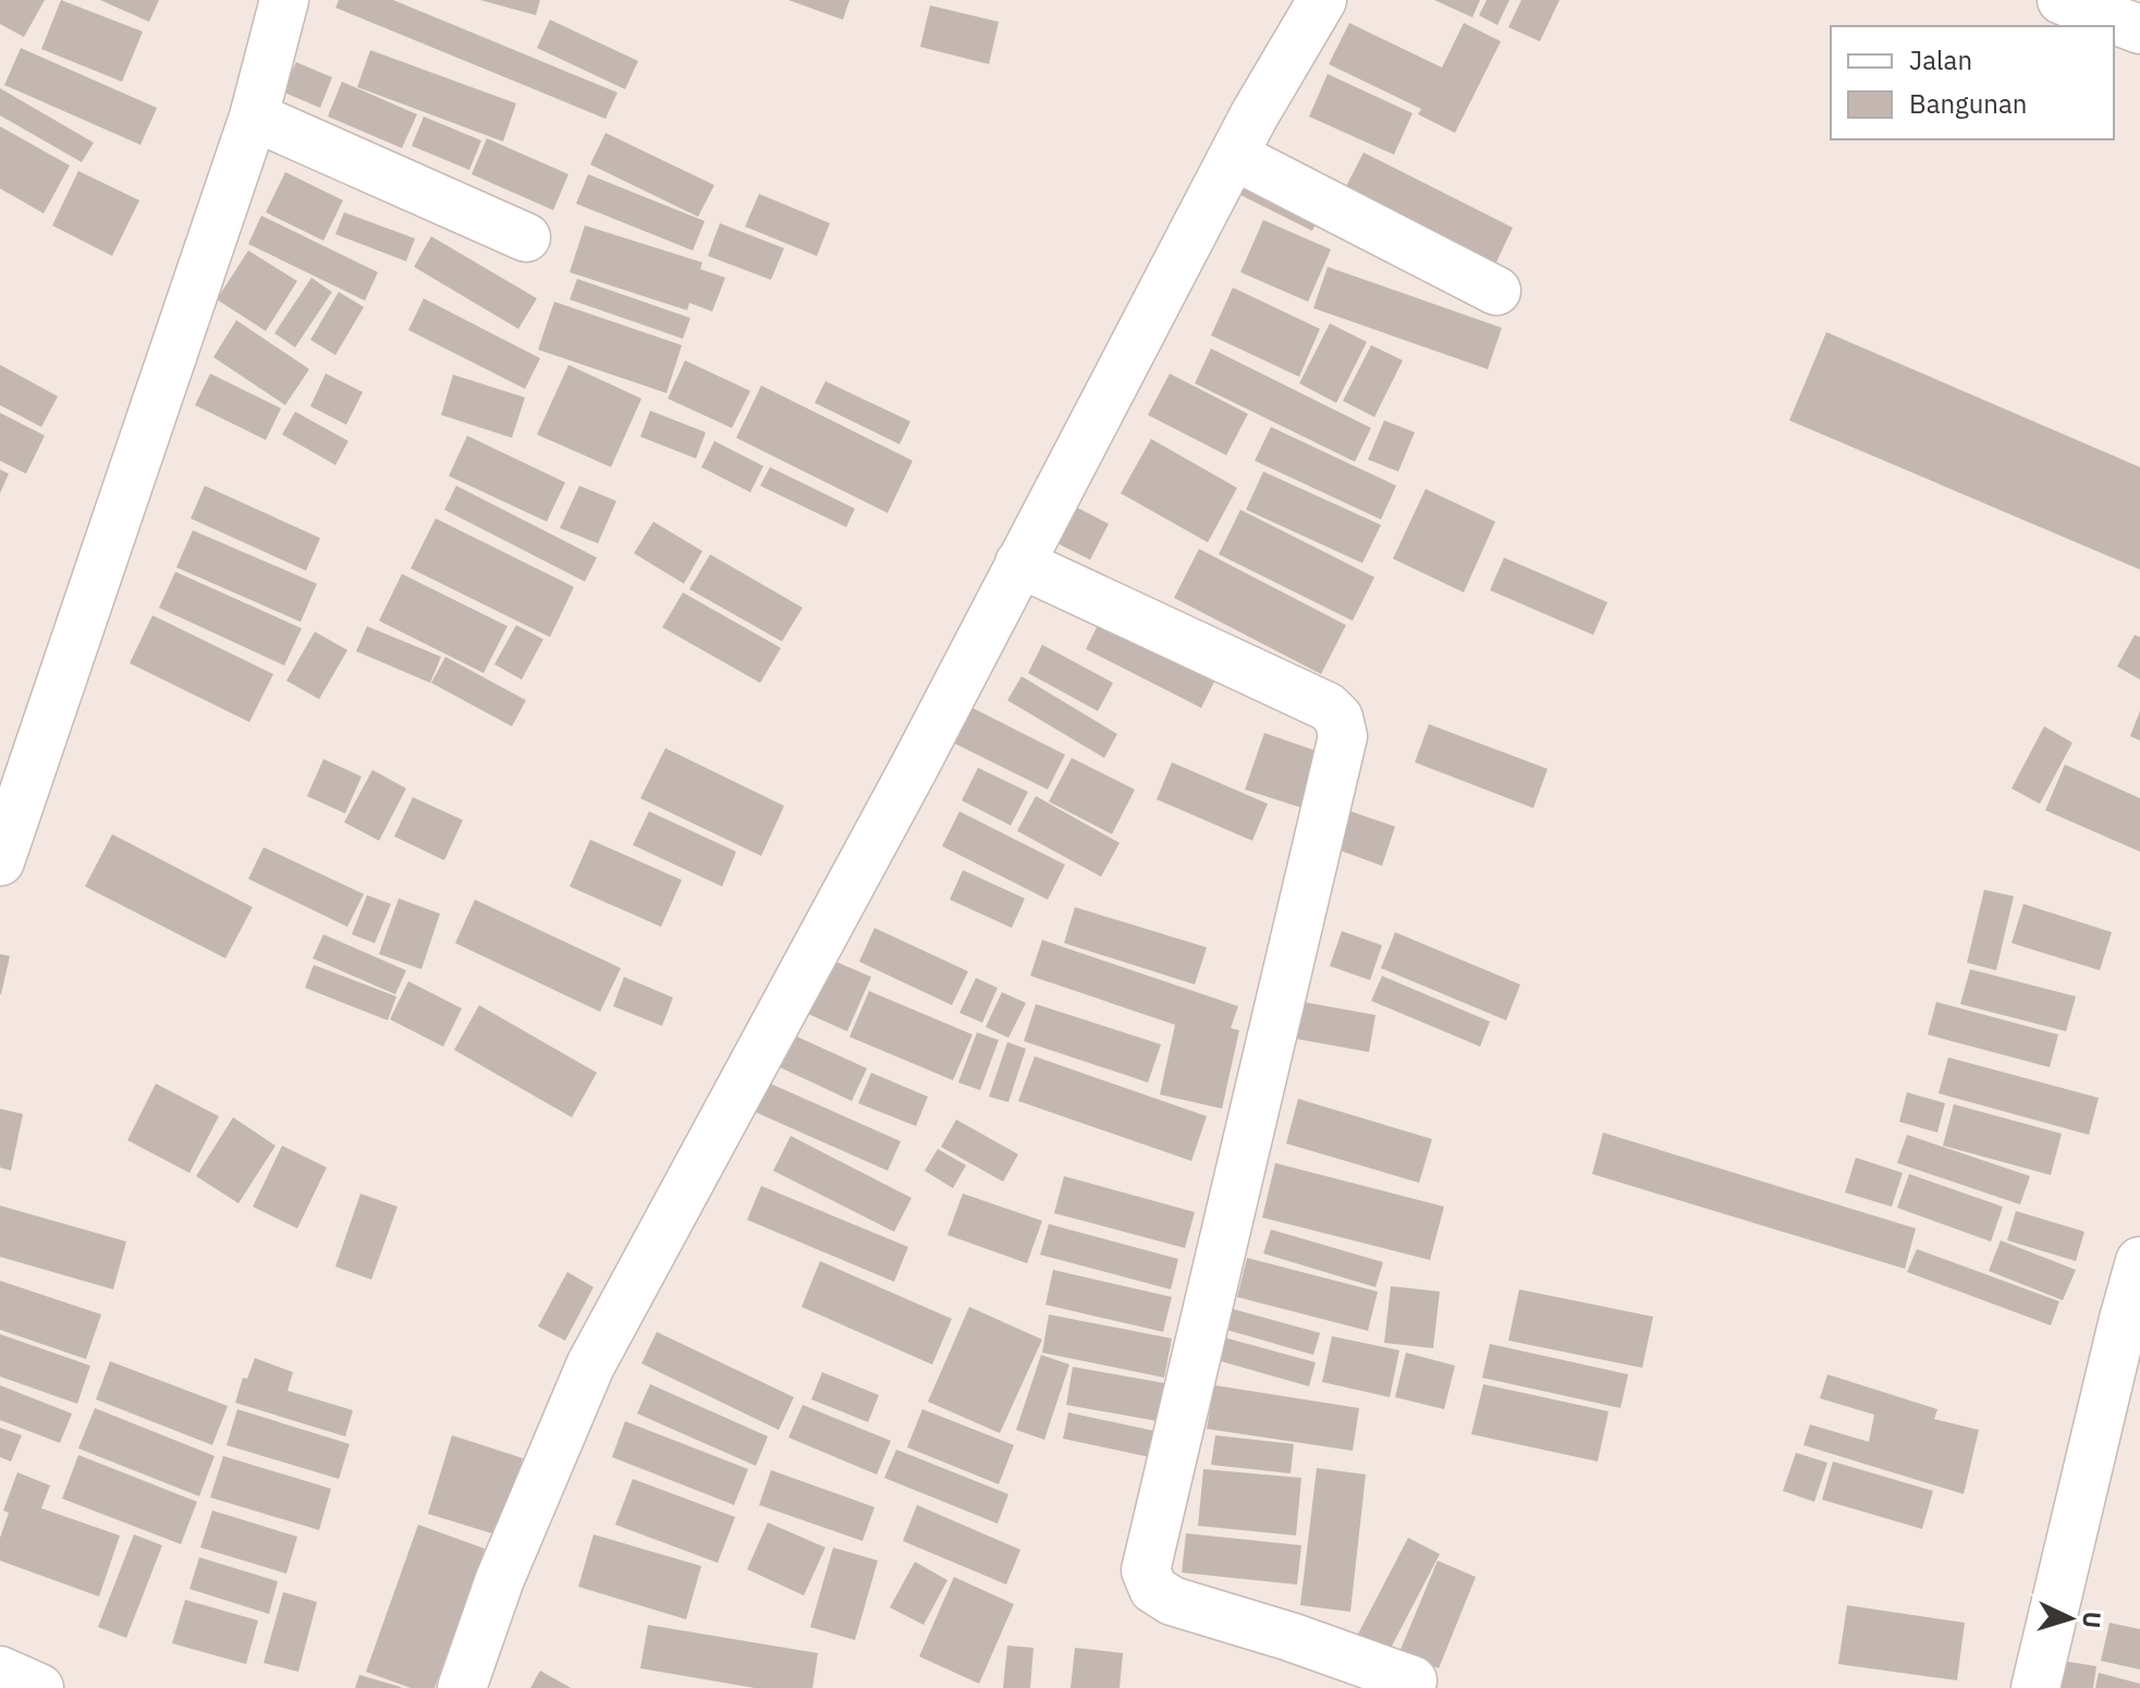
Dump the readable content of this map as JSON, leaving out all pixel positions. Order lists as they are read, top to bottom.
{
  "legend": ["Jalan", "Bangunan"],
  "north": "right"
}
